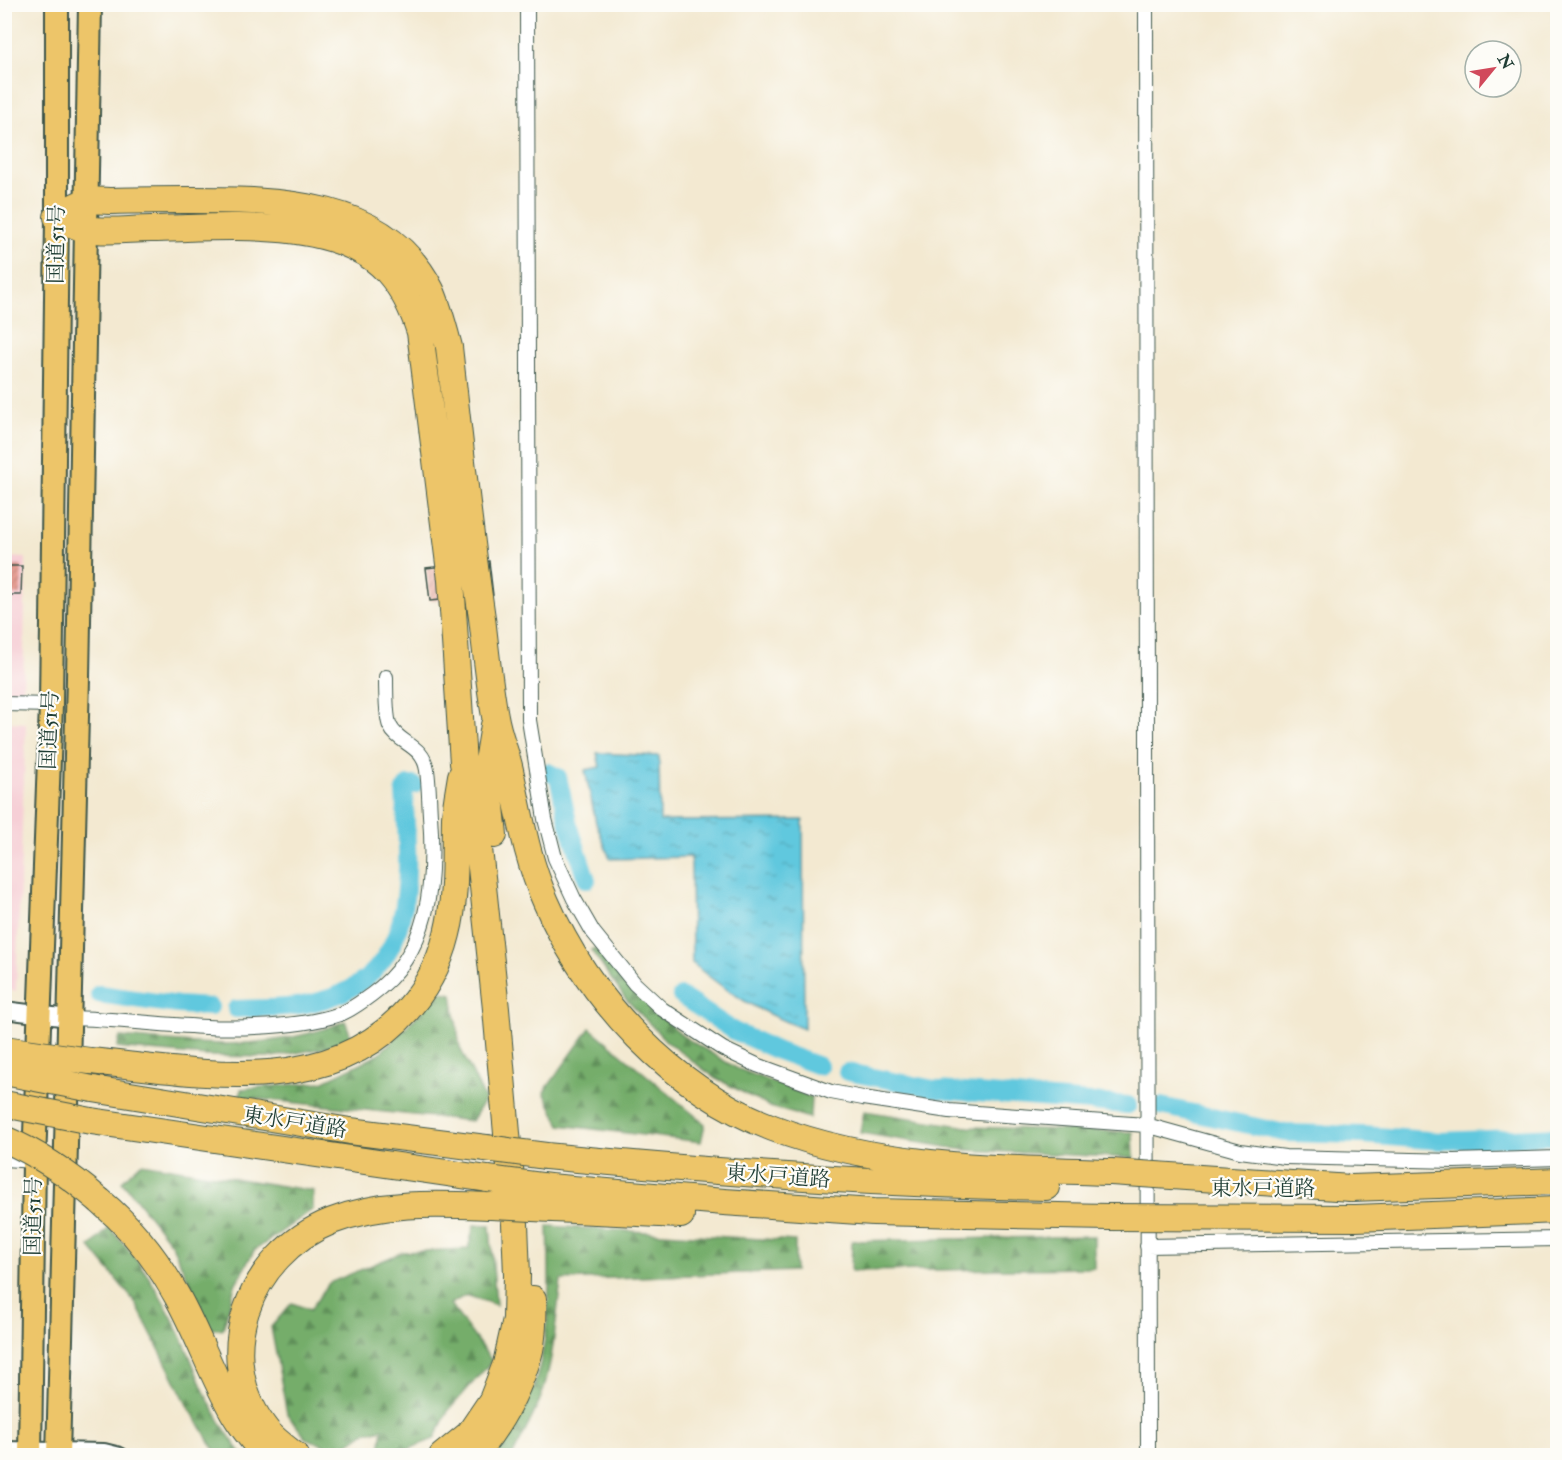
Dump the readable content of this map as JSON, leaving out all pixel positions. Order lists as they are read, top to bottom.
{
  "streets": {
    "highway": ["国道51号", "東水戸道路"]
  },
  "north": "top right"
}
